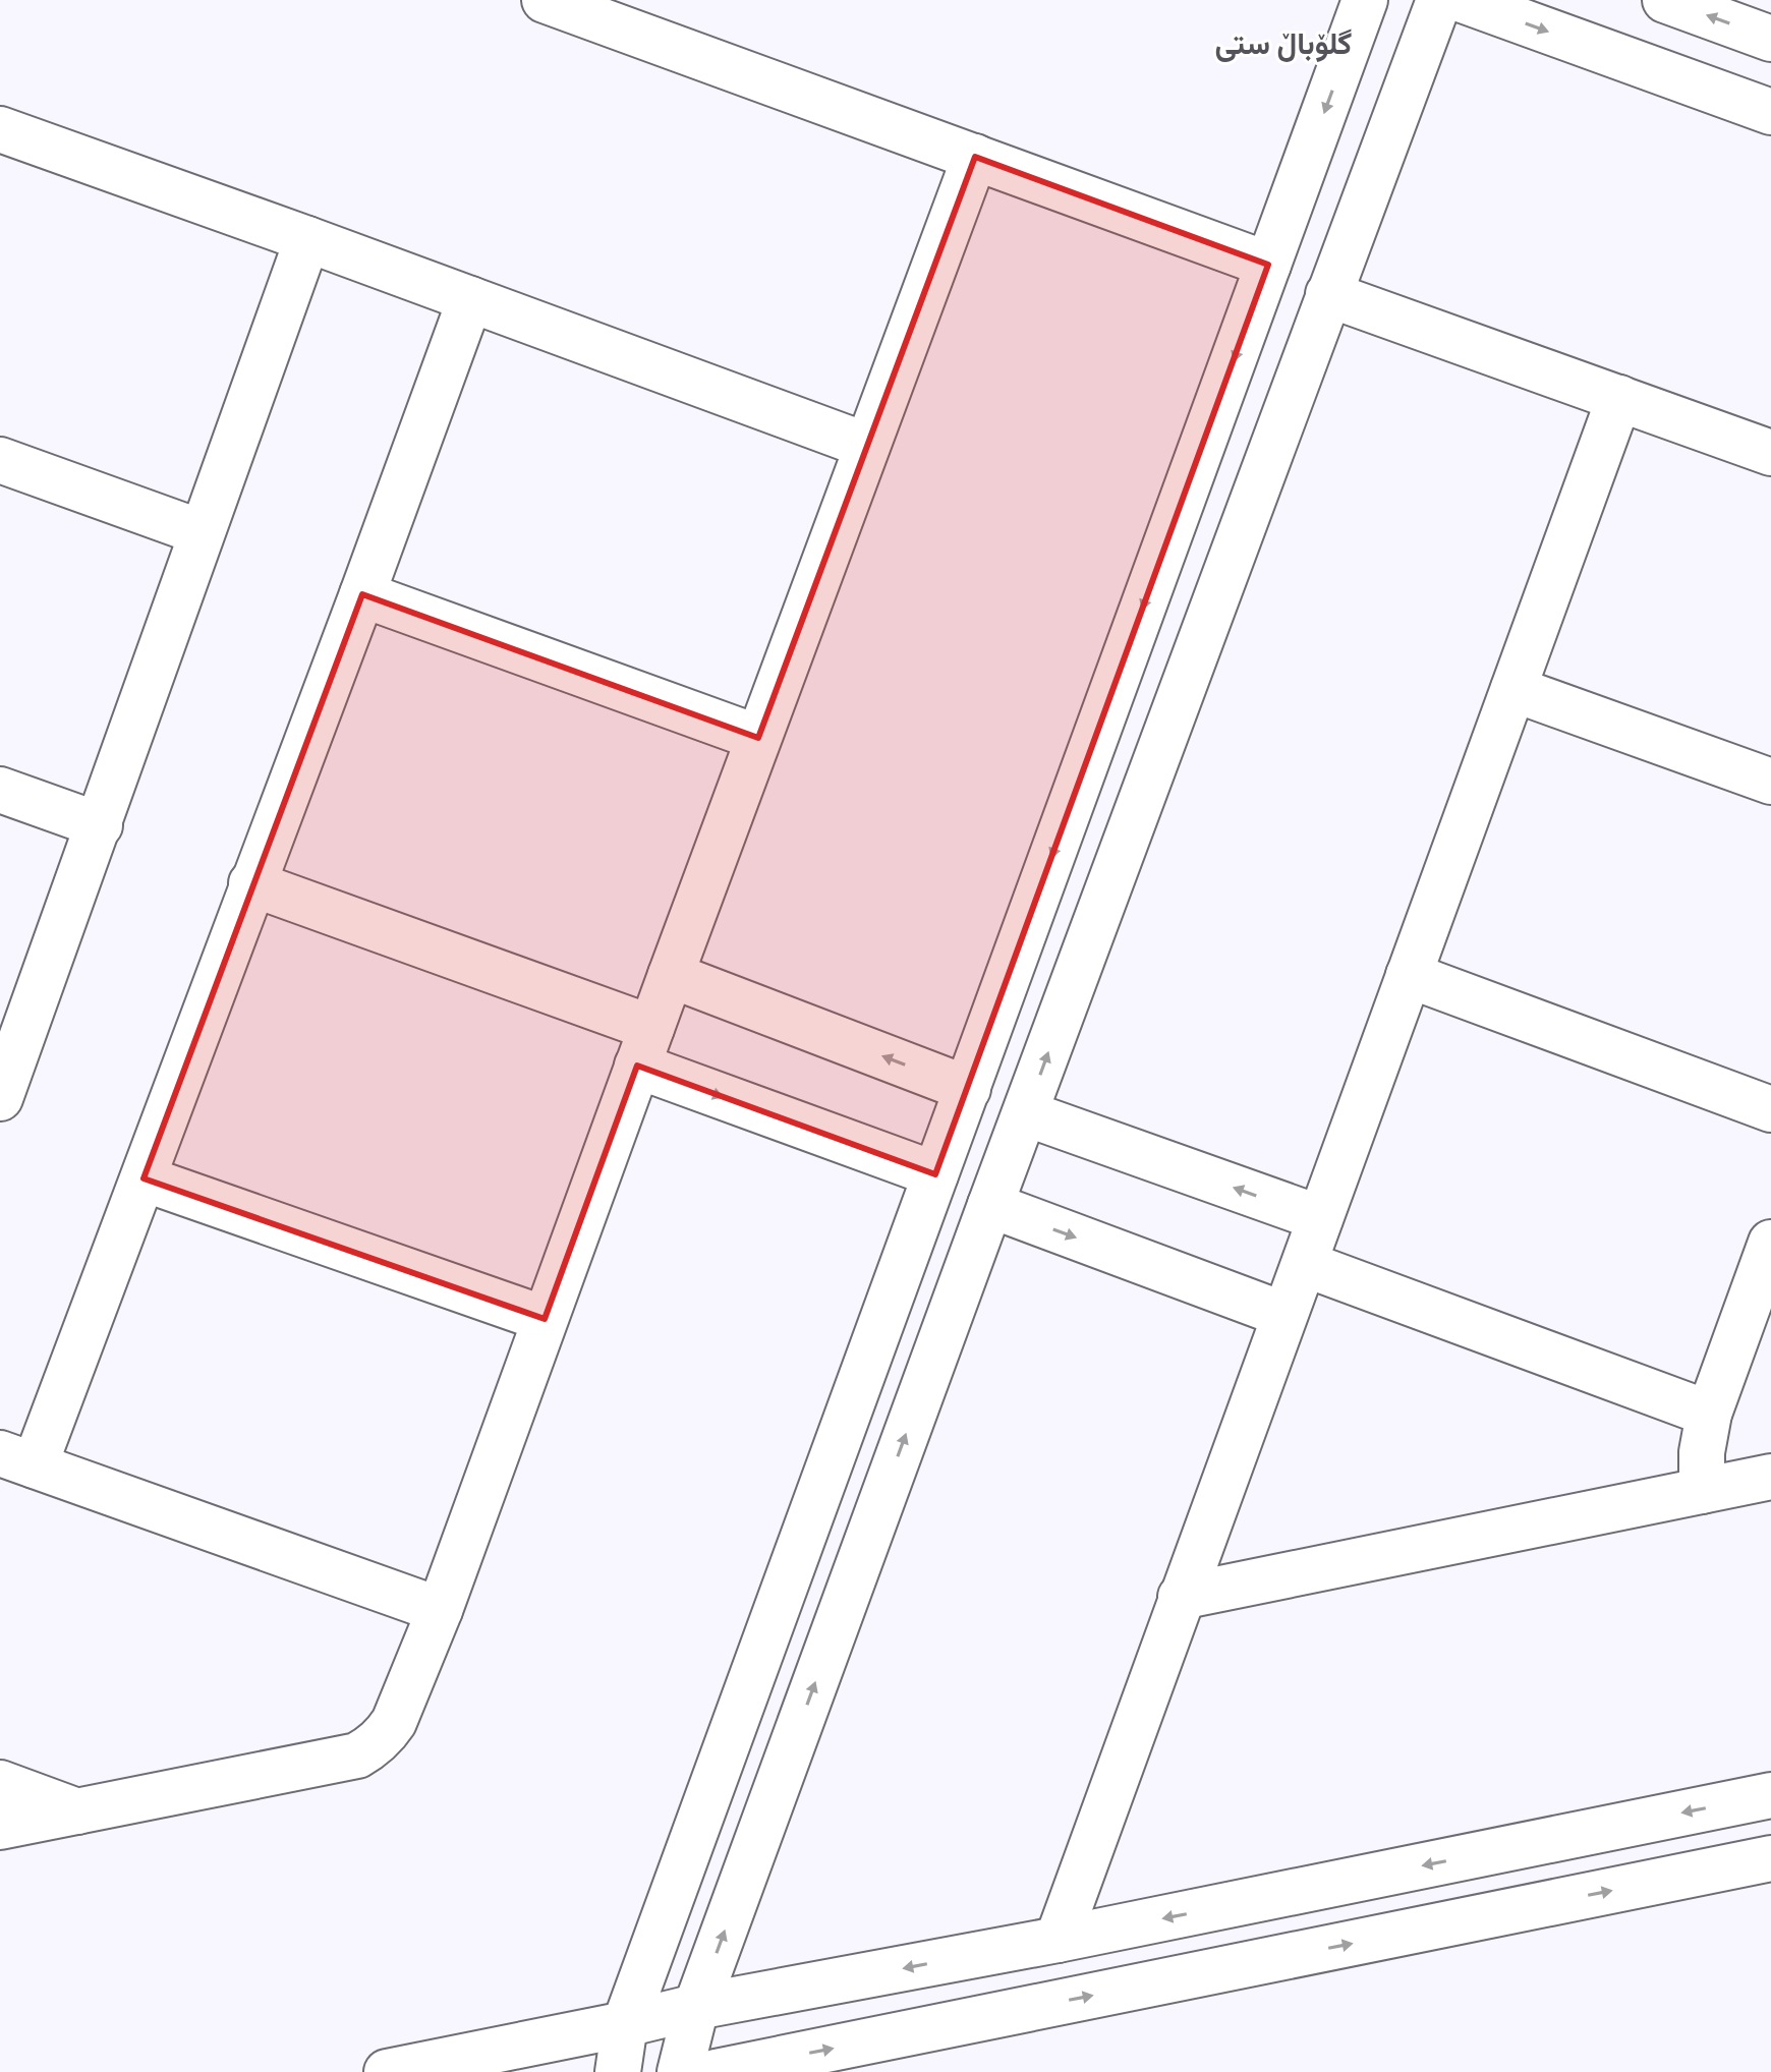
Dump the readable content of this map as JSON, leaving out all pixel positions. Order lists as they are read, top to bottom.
{
  "districts": ["گلۆباڵ ستی"]
}
